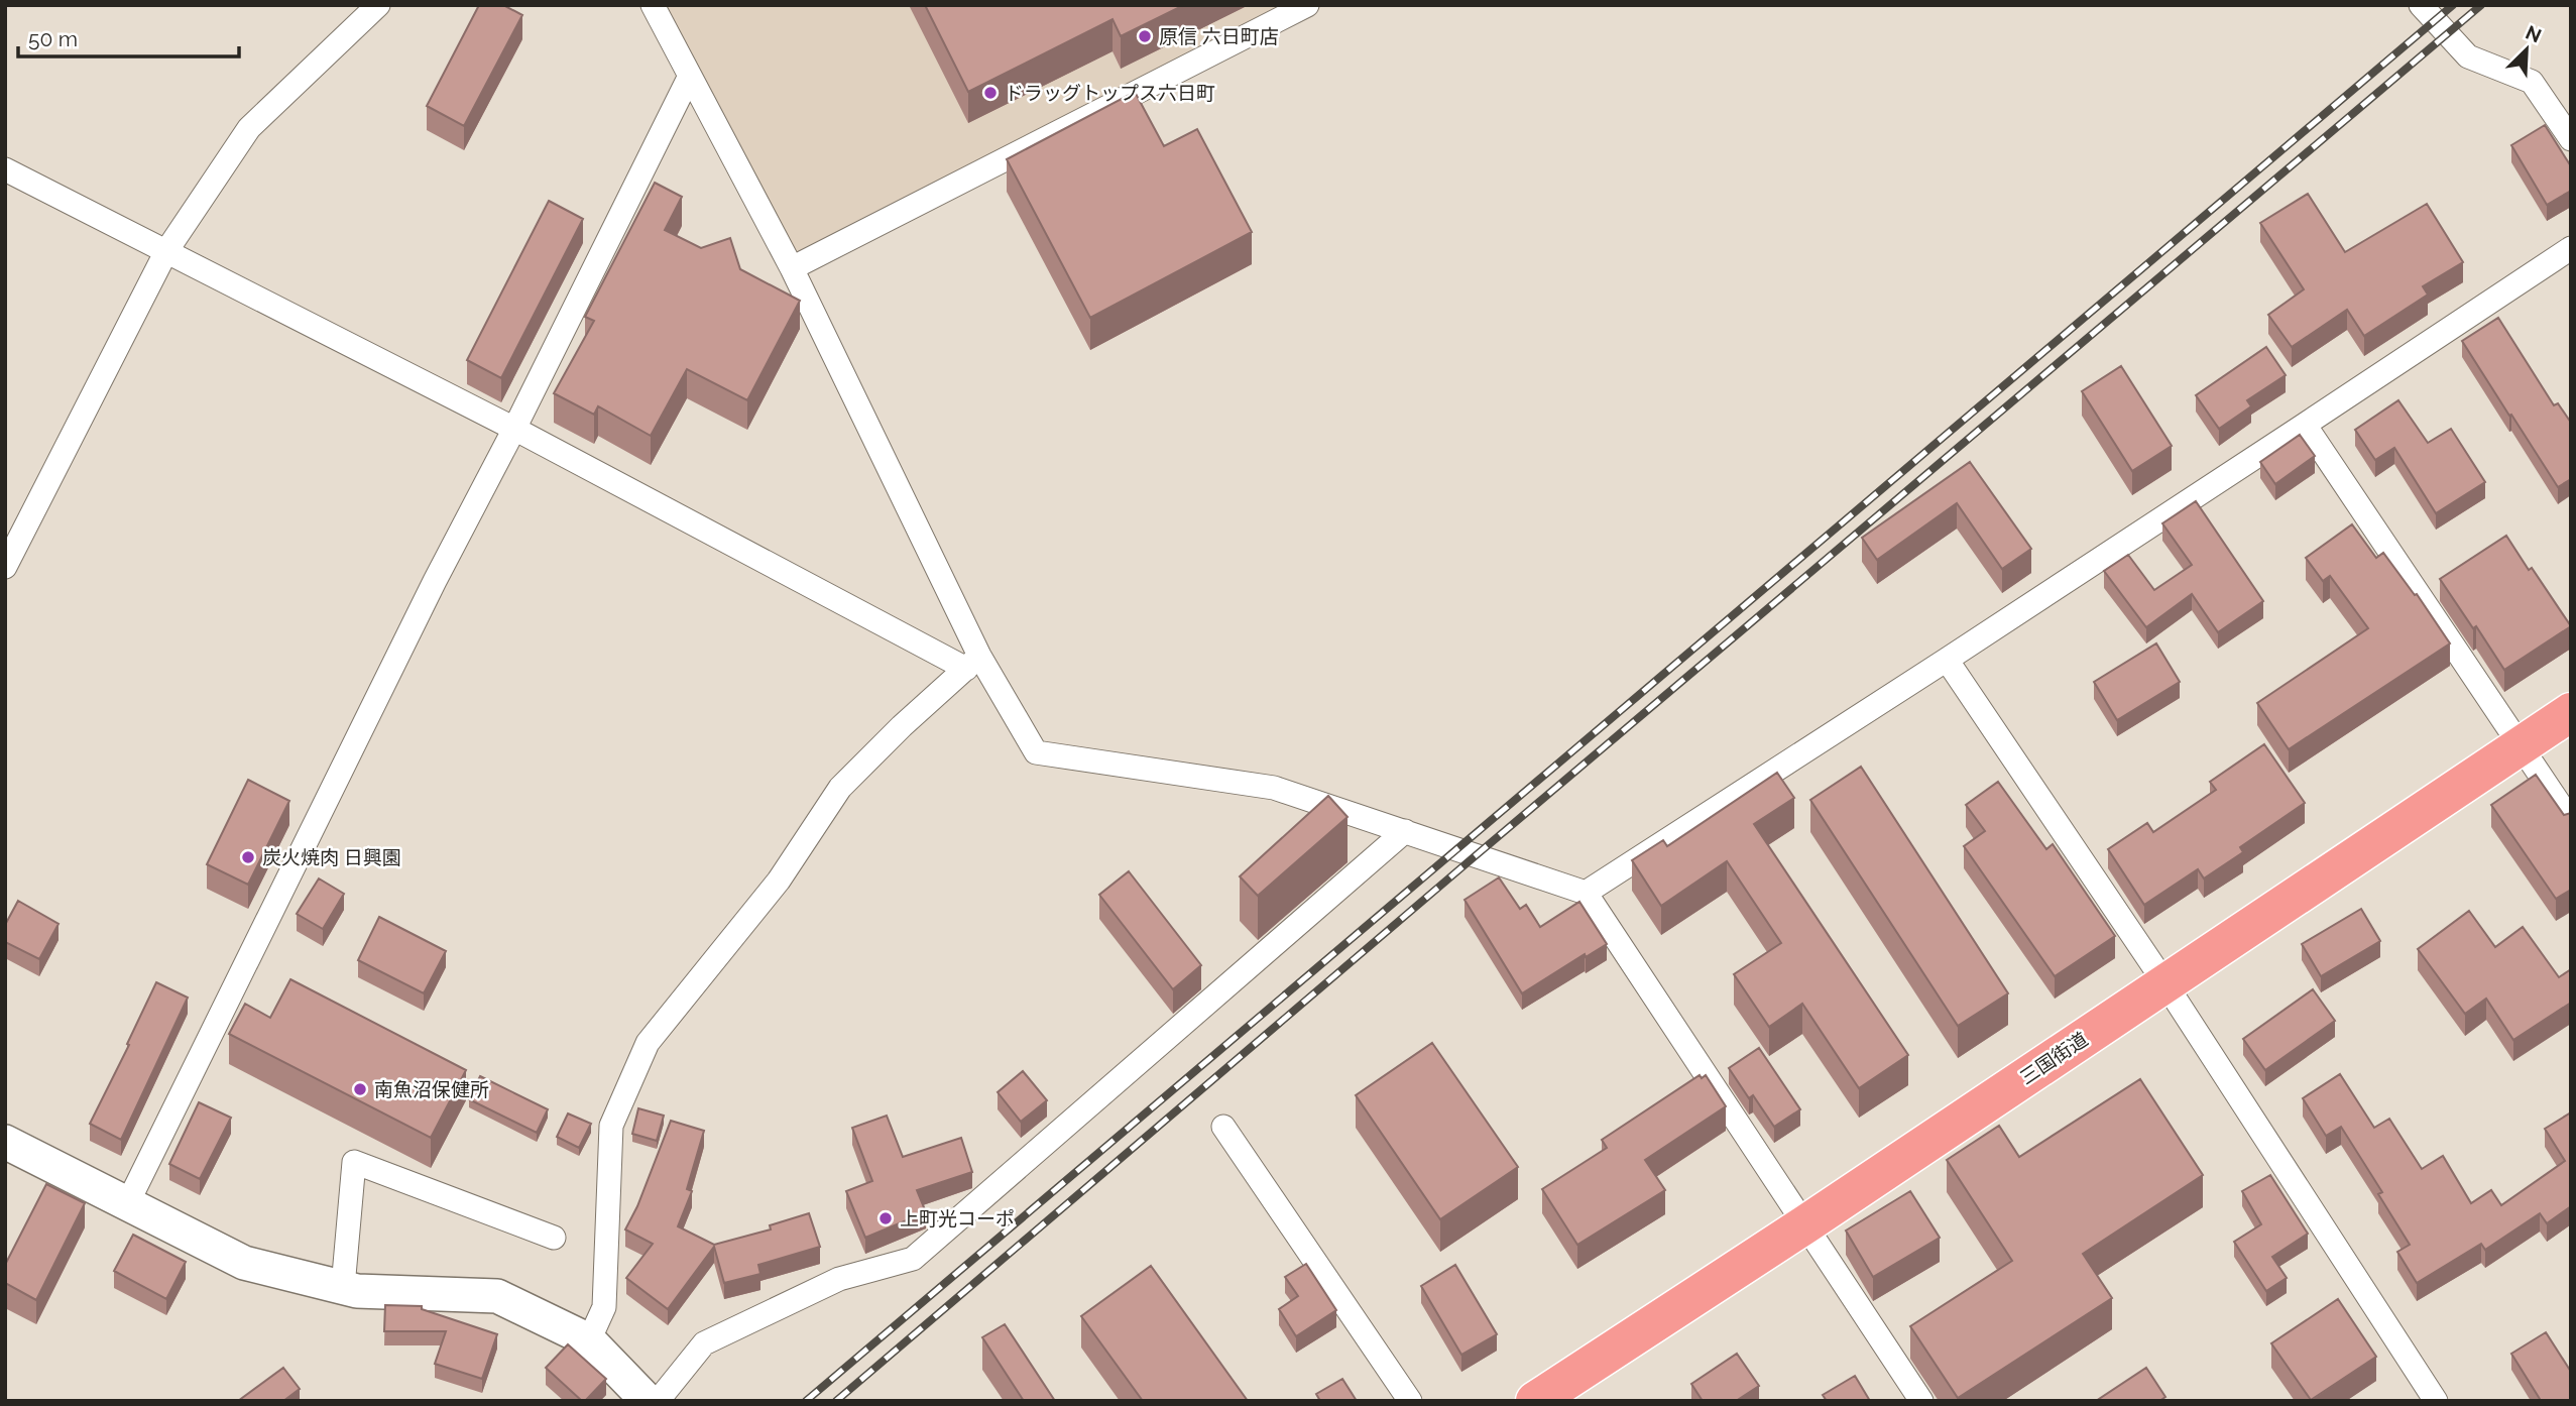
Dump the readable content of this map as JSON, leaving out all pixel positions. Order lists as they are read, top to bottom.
{
  "streets": {
    "highway": ["三国街道"]
  },
  "places": [
    "原信 六日町店",
    "ドラッグトップス六日町",
    "炭火焼肉 日興園",
    "南魚沼保健所",
    "上町光コーポ"
  ],
  "scale_bar": "50 m",
  "north": "top right"
}
